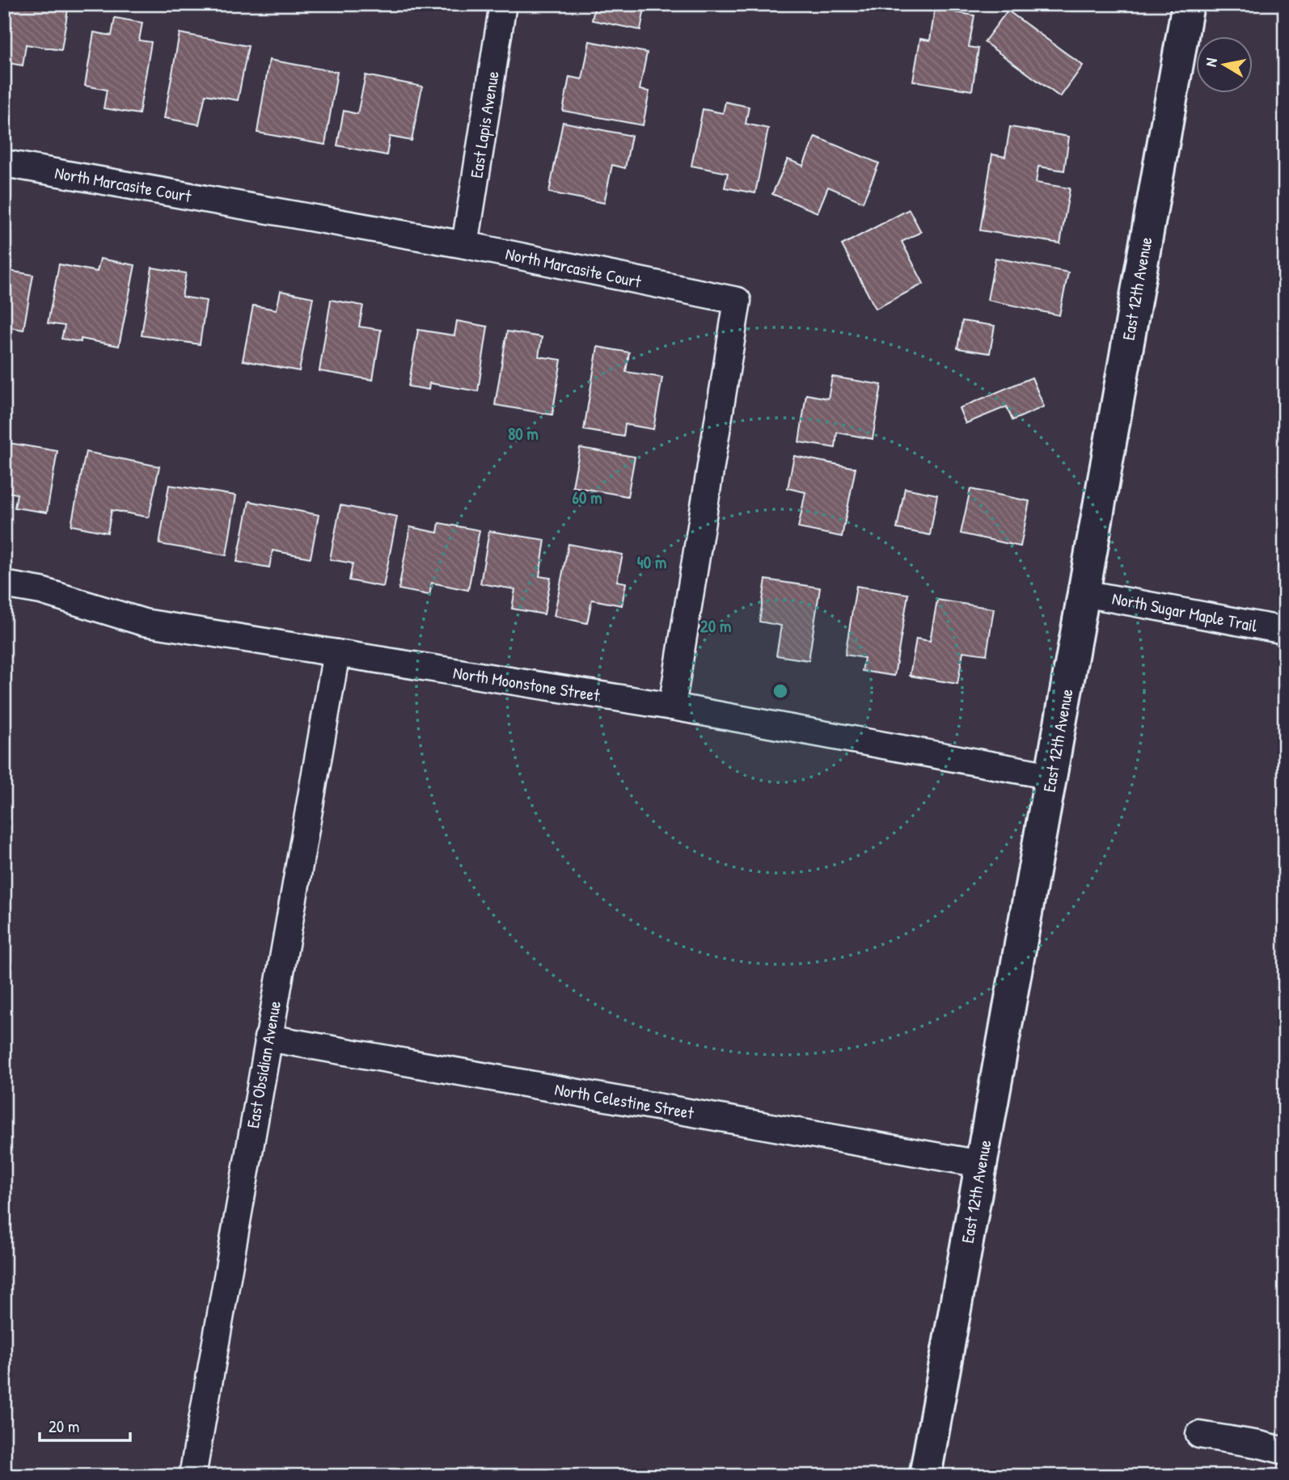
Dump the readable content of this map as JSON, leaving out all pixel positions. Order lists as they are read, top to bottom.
{
  "streets": {
    "street": [
      "East Lapis Avenue",
      "North Marcasite Court",
      "East 12th Avenue",
      "North Sugar Maple Trail",
      "North Moonstone Street",
      "East Obsidian Avenue",
      "North Celestine Street"
    ]
  },
  "crossings": [
    ["East Lapis Avenue", "North Marcasite Court"],
    ["North Marcasite Court", "North Moonstone Street"],
    ["East 12th Avenue", "North Sugar Maple Trail"],
    ["East 12th Avenue", "North Moonstone Street"],
    ["East 12th Avenue", "North Celestine Street"],
    ["North Moonstone Street", "East Obsidian Avenue"],
    ["East Obsidian Avenue", "North Celestine Street"]
  ],
  "scale_bar": "20 m",
  "north": "left",
  "rings": [
    "80 m",
    "60 m",
    "40 m",
    "20 m"
  ]
}
